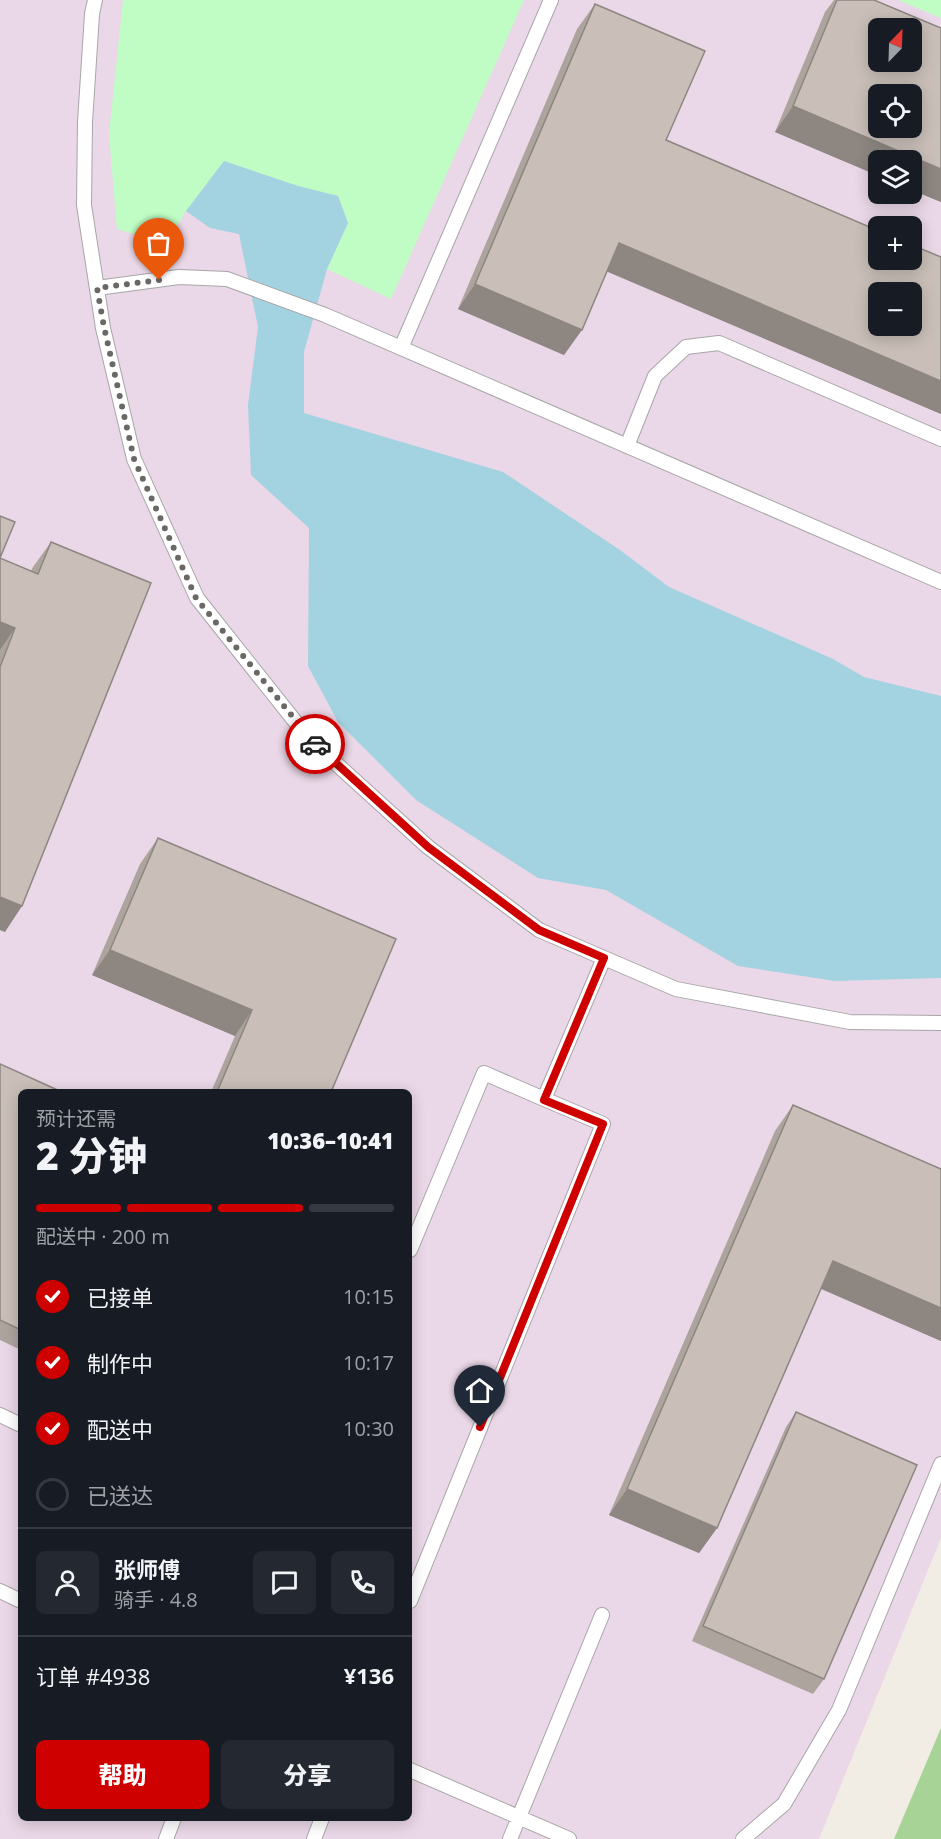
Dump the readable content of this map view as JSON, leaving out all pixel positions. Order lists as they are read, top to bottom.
{
  "north": "top right",
  "page": {
    "map_buttons": ["+", "−"],
    "heading": ["2 分钟", "预计还需", "10:36–10:41"],
    "panel": [
      "张师傅",
      "骑手 · 4.8",
      "订单 #4938",
      "¥136"
    ],
    "bar": "配送中 · 200 m",
    "list": [
      ["已接单", "10:15"],
      ["制作中", "10:17"],
      ["配送中", "10:30"],
      "已送达"
    ],
    "buttons": ["帮助", "分享"]
  }
}
